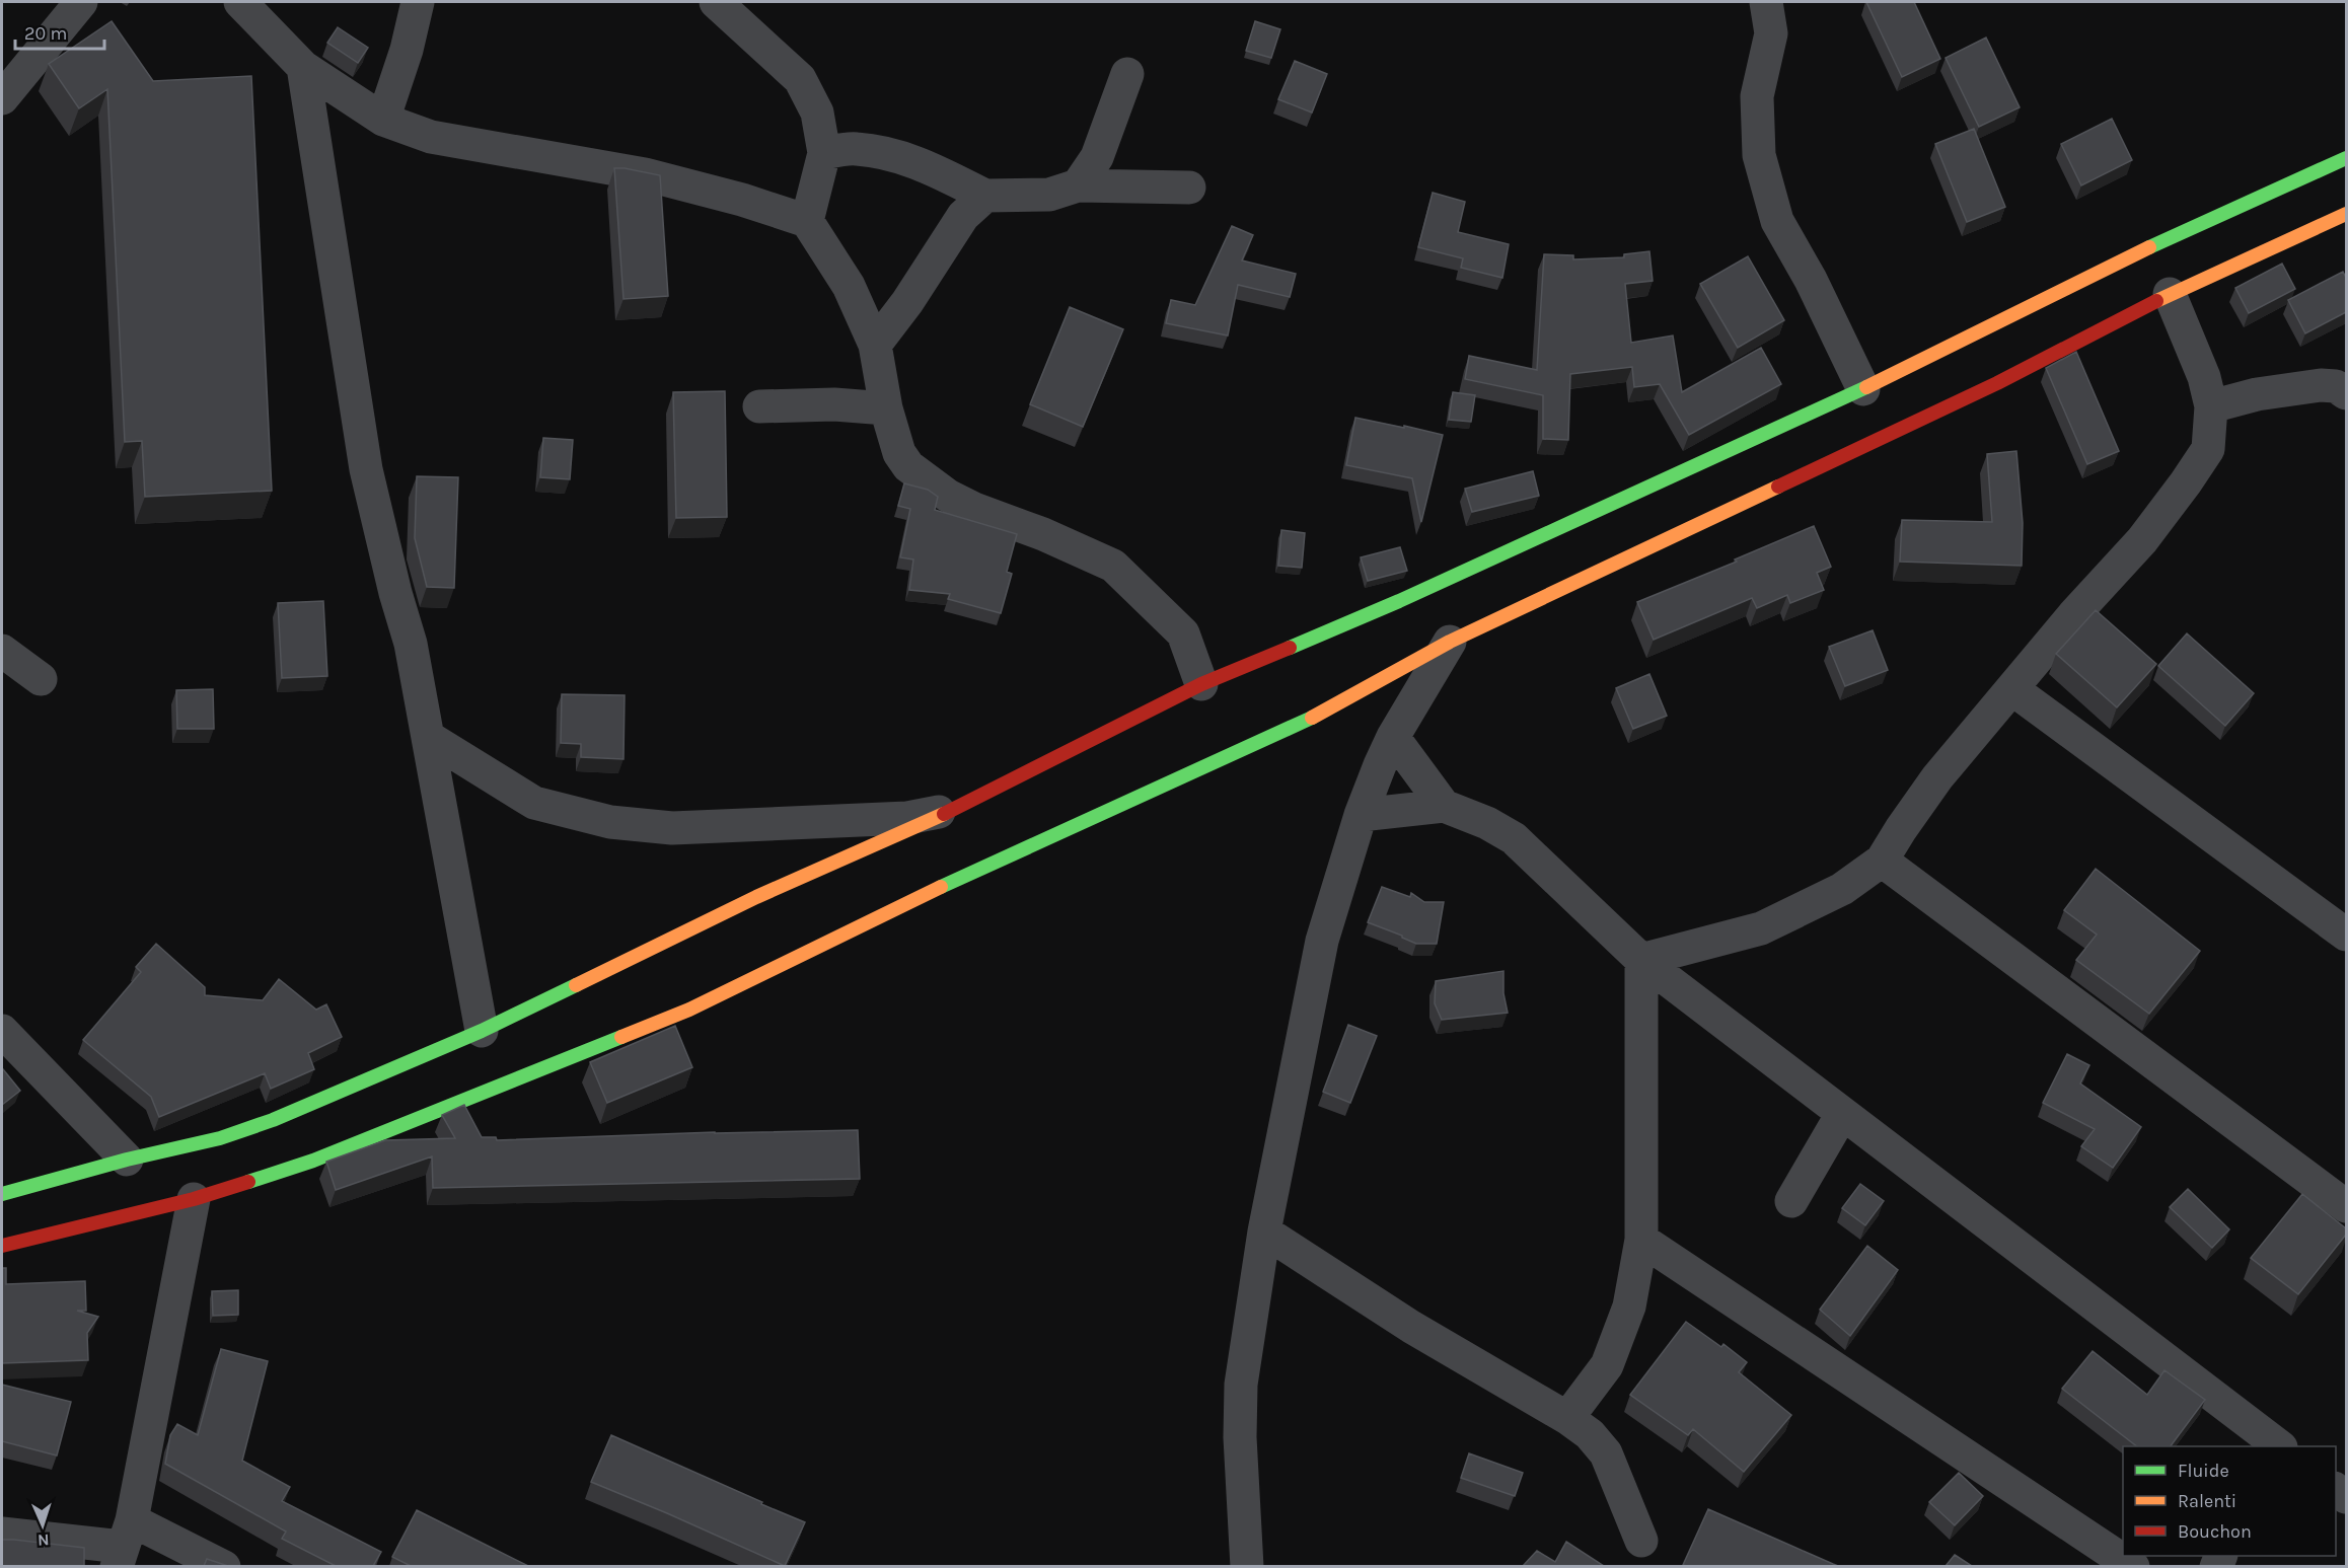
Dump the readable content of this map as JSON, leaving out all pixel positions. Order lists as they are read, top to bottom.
{
  "legend": ["Fluide", "Ralenti", "Bouchon"],
  "scale_bar": "20 m",
  "north": "bottom"
}
